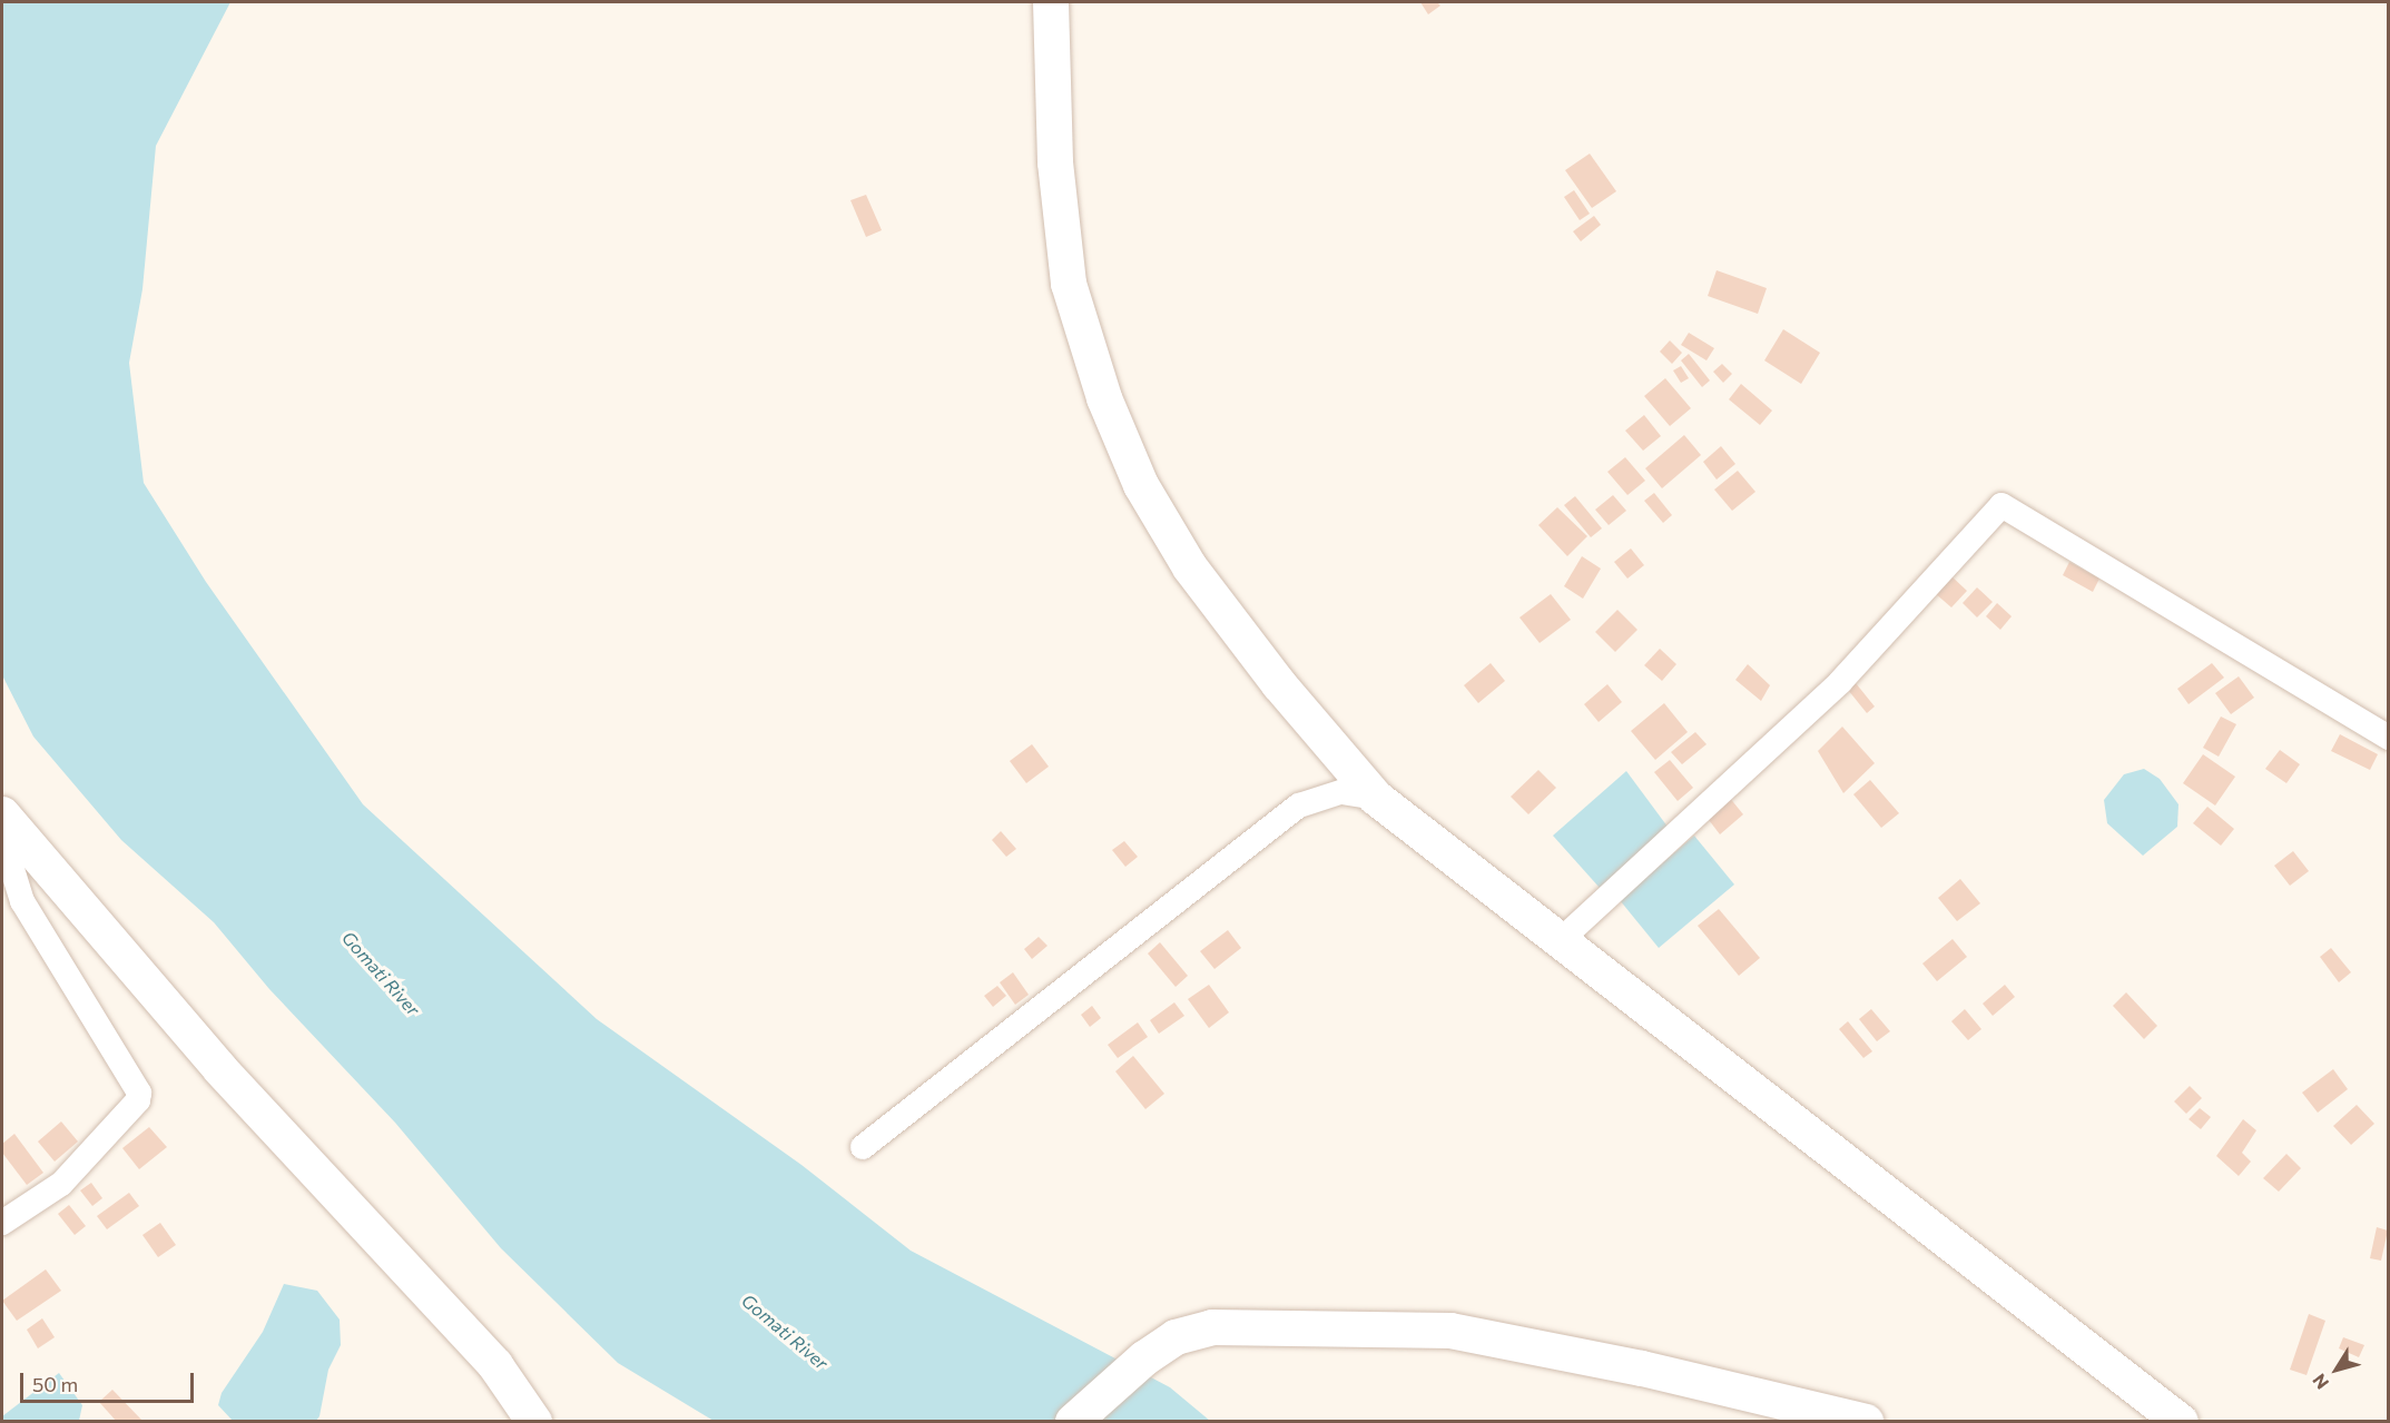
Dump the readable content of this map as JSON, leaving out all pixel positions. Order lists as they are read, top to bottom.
{
  "water": ["Gomati River"],
  "scale_bar": "50 m",
  "north": "bottom left"
}
